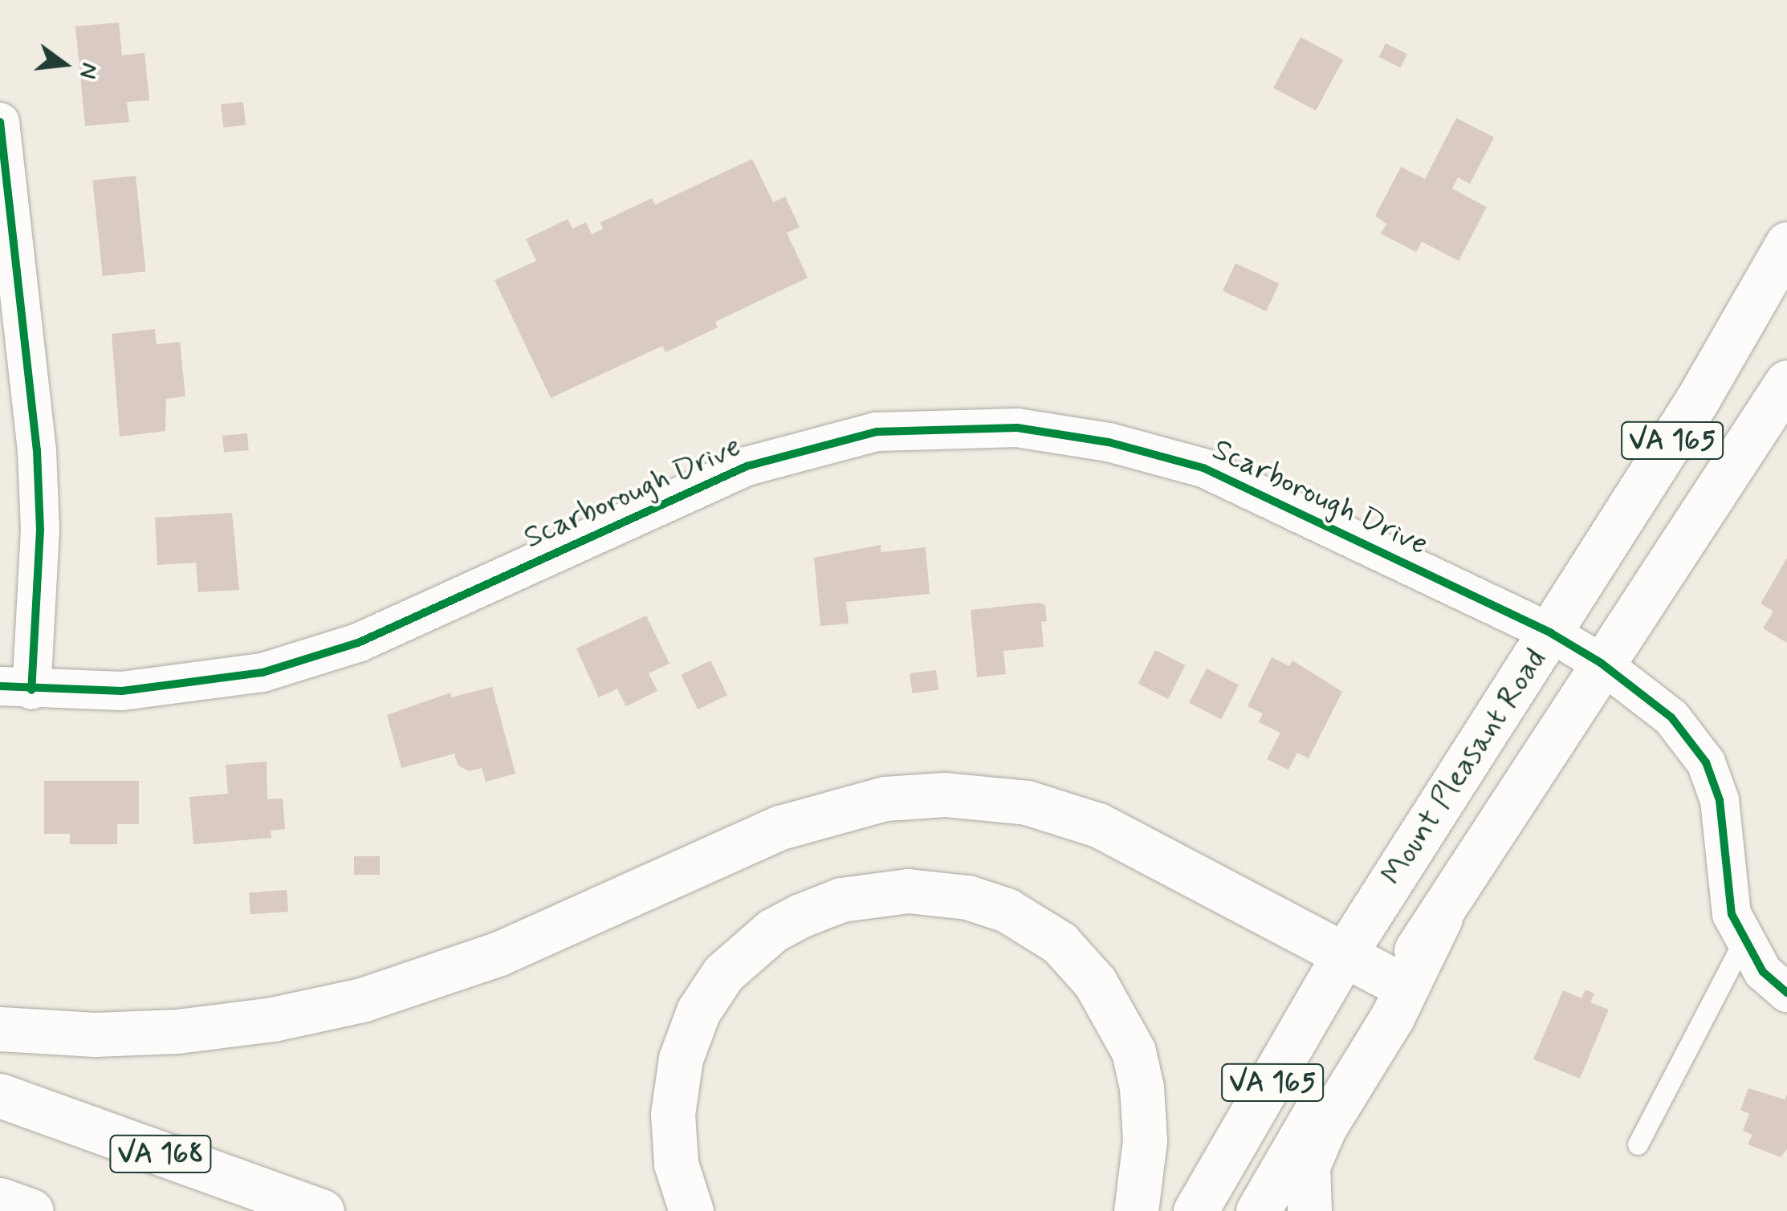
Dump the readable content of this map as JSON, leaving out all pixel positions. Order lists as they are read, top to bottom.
{
  "streets": {
    "main road": ["VA 165", "Mount Pleasant Road", "VA 168"],
    "street": ["Scarborough Drive"]
  },
  "crossings": [
    ["Scarborough Drive", "Mount Pleasant Road"]
  ],
  "north": "right"
}
